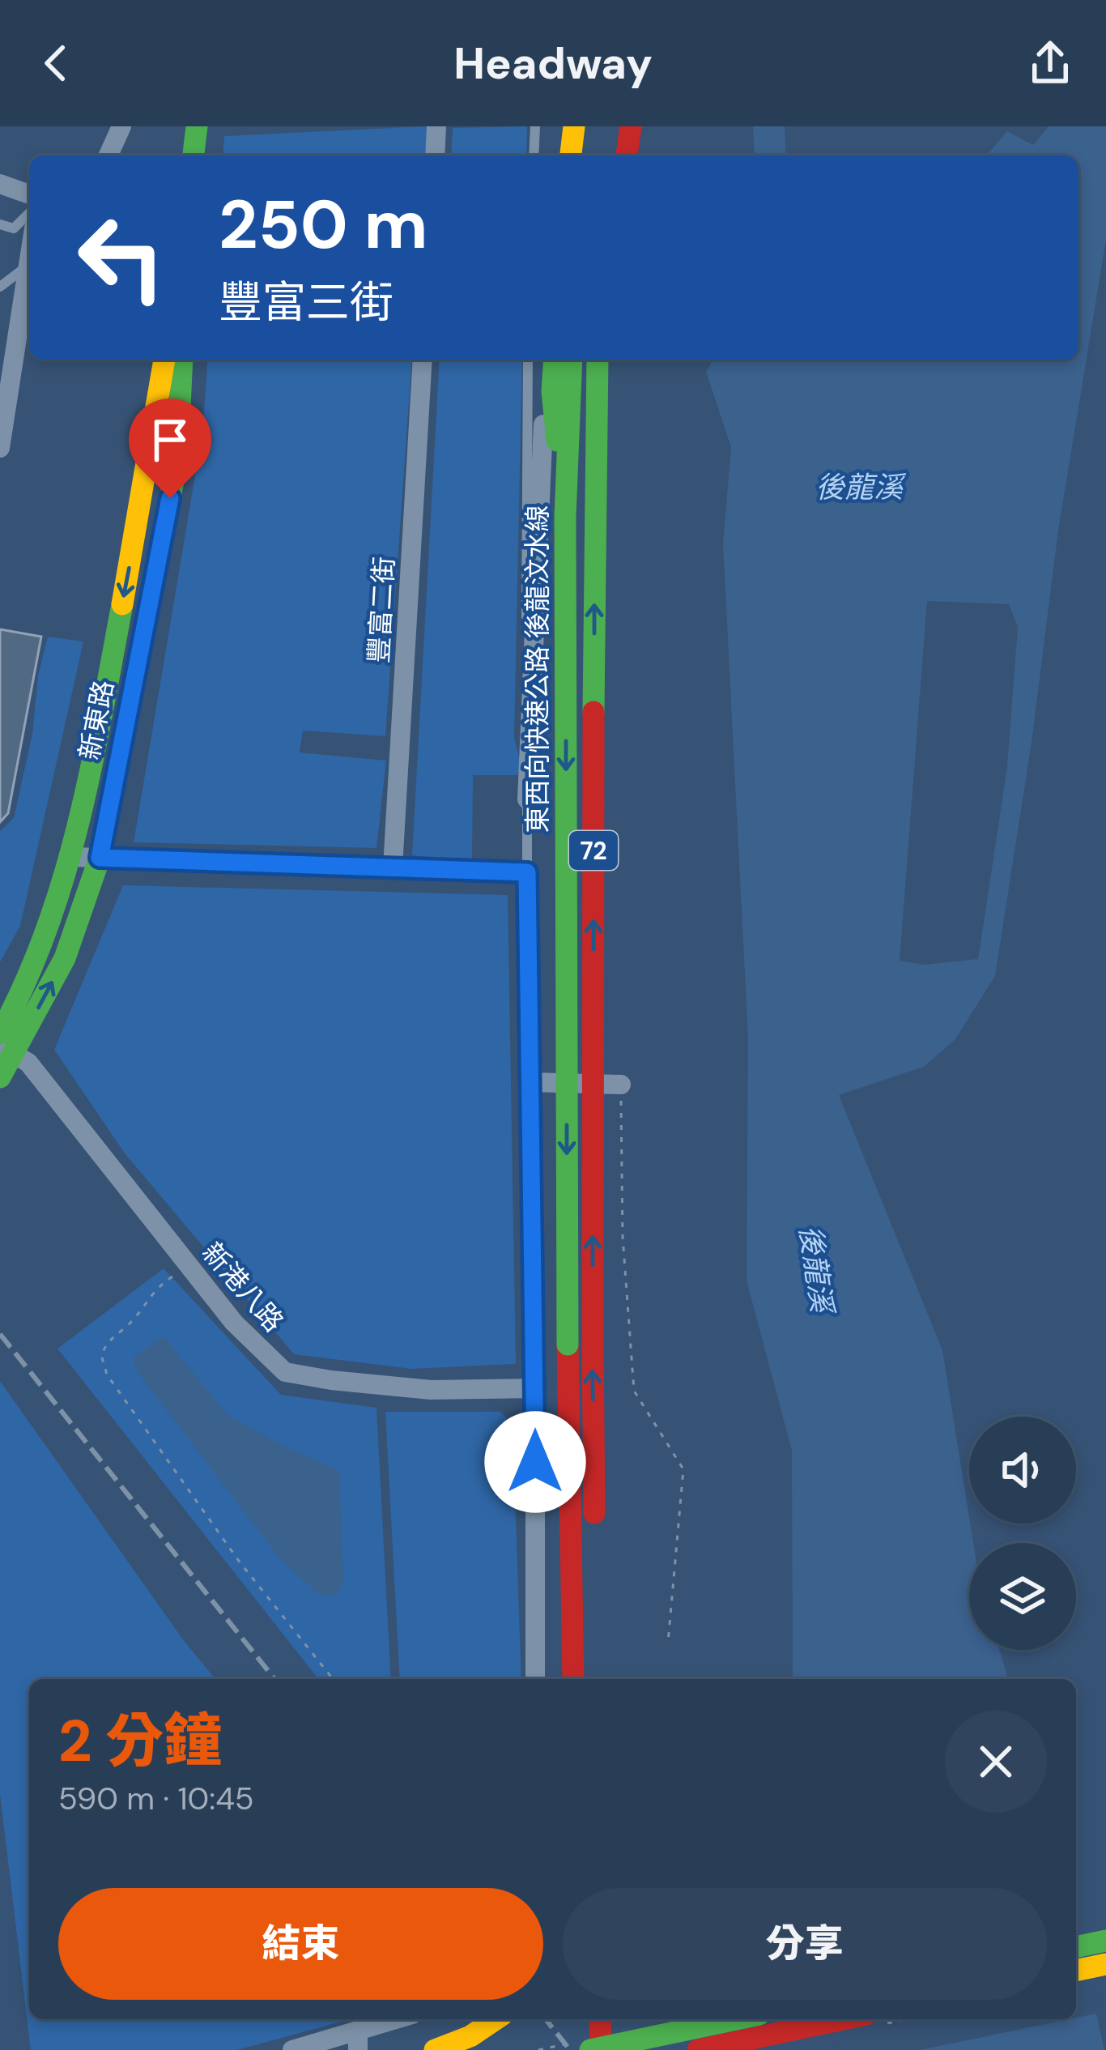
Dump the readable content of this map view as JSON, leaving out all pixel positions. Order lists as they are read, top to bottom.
{
  "streets": {
    "main road": ["東西向快速公路 後龍汶水線", "新東路", "72"],
    "street": ["豐富二街", "新港八路"]
  },
  "crossings": [
    ["新東路", "新港八路"]
  ],
  "water": ["後龍溪"],
  "page": {
    "header": "Headway",
    "turn": ["250 m", "豐富三街"],
    "heading": ["2 分鐘", "590 m · 10:45"],
    "buttons": ["結束", "分享"]
  }
}
